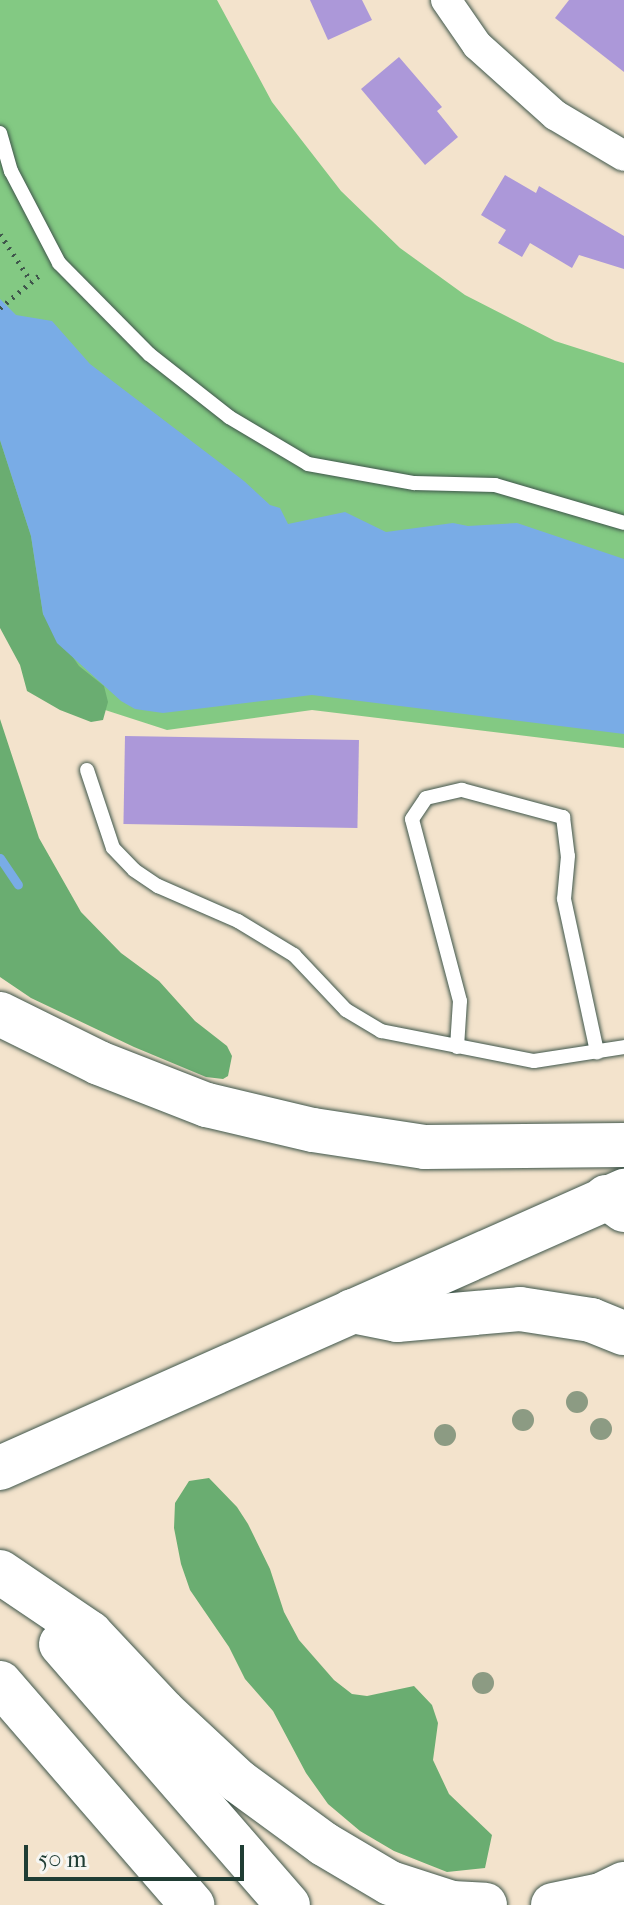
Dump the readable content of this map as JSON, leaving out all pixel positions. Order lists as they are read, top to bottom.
{
  "scale_bar": "50 m"
}
